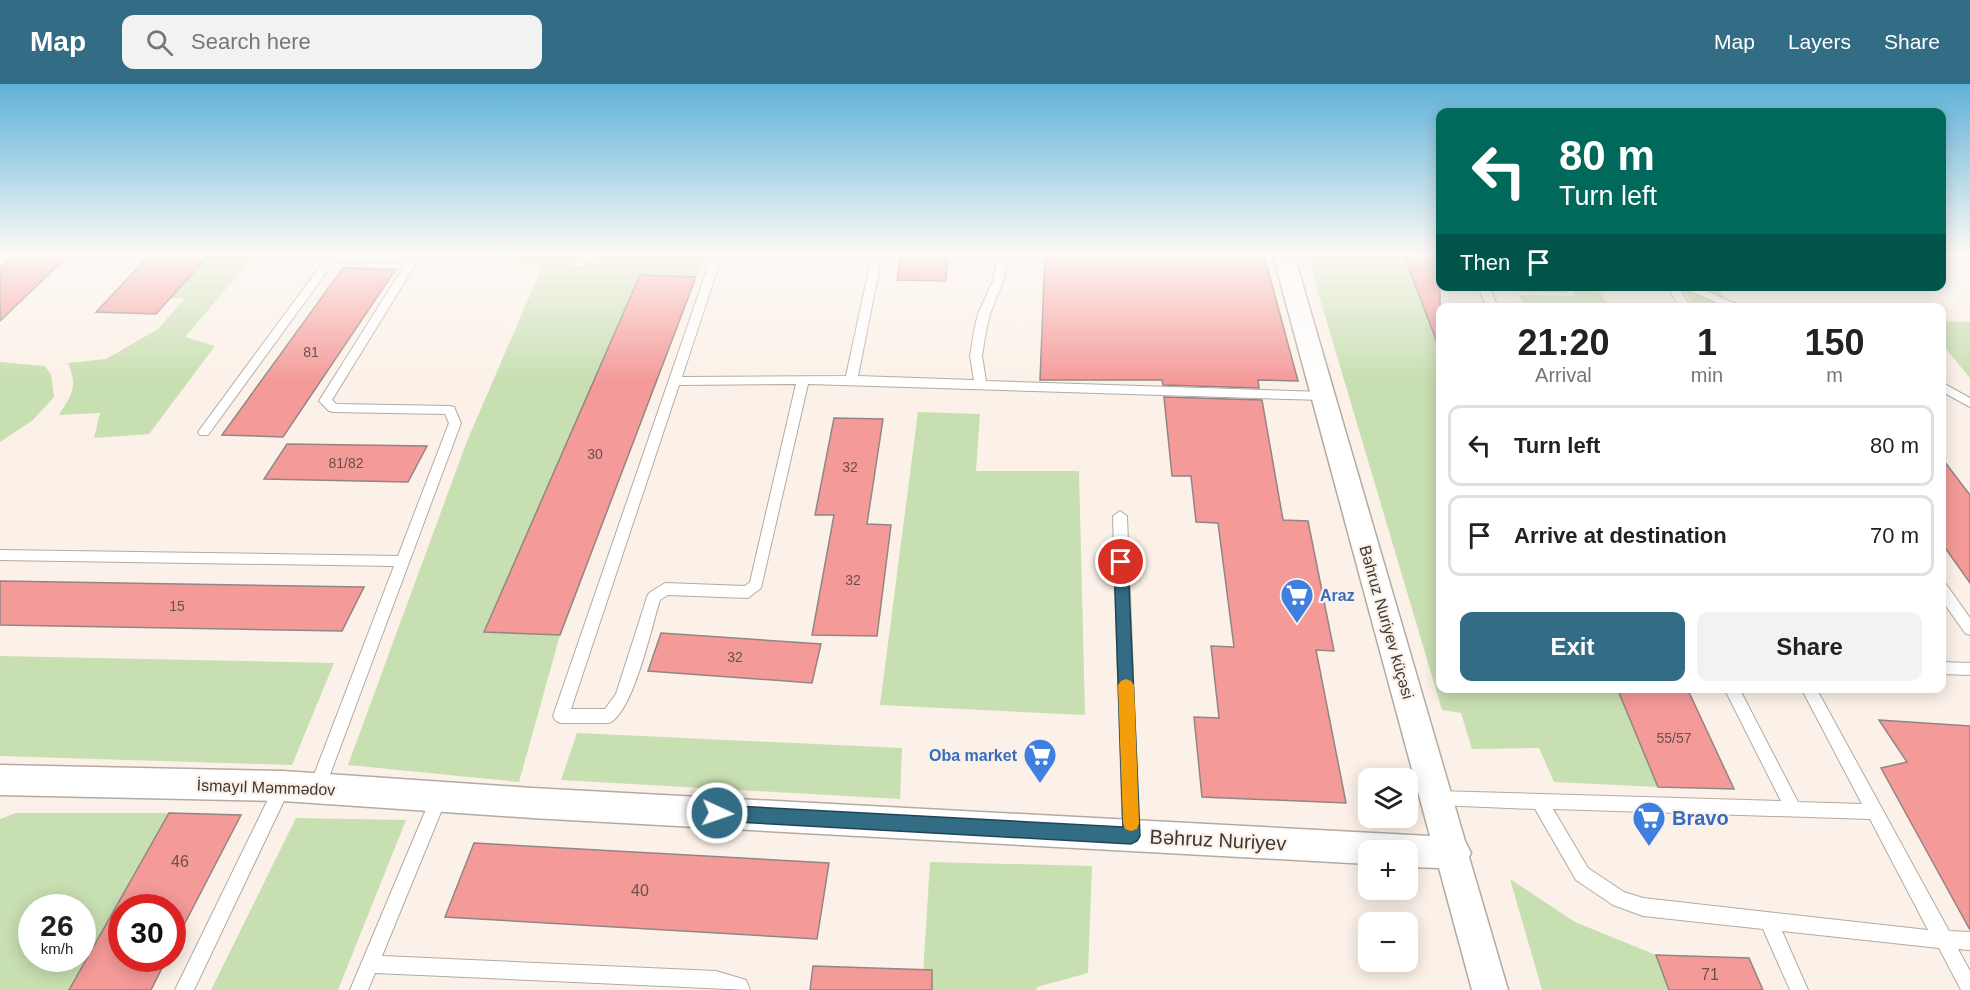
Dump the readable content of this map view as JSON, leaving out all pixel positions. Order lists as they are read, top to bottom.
{
  "streets": {
    "street": ["Bəhruz Nuriyev küçəsi", "İsmayıl Məmmədov", "Bəhruz Nuriyev"]
  },
  "crossings": [
    ["İsmayıl Məmmədov", "Bəhruz Nuriyev"]
  ],
  "places": {
    "supermarket": ["Araz", "Oba market", "Bravo"]
  },
  "house_numbers": [
    "81",
    "30",
    "81/82",
    "32",
    "32",
    "15",
    "32",
    "55/57",
    "46",
    "40",
    "71"
  ],
  "page": {
    "header": "Map",
    "search": "Search here",
    "nav": ["Map", "Layers", "Share"],
    "turn": ["80 m", "Turn left"],
    "then": "Then",
    "eta": [
      "21:20",
      "Arrival",
      "1",
      "min",
      "150",
      "m"
    ],
    "list": [
      {
        "name": "Turn left",
        "value": "80 m"
      },
      {
        "name": "Arrive at destination",
        "value": "70 m"
      }
    ],
    "buttons": ["Exit", "Share"],
    "map_buttons": ["+", "−"],
    "speed": "26 km/h",
    "limit": "30"
  }
}
